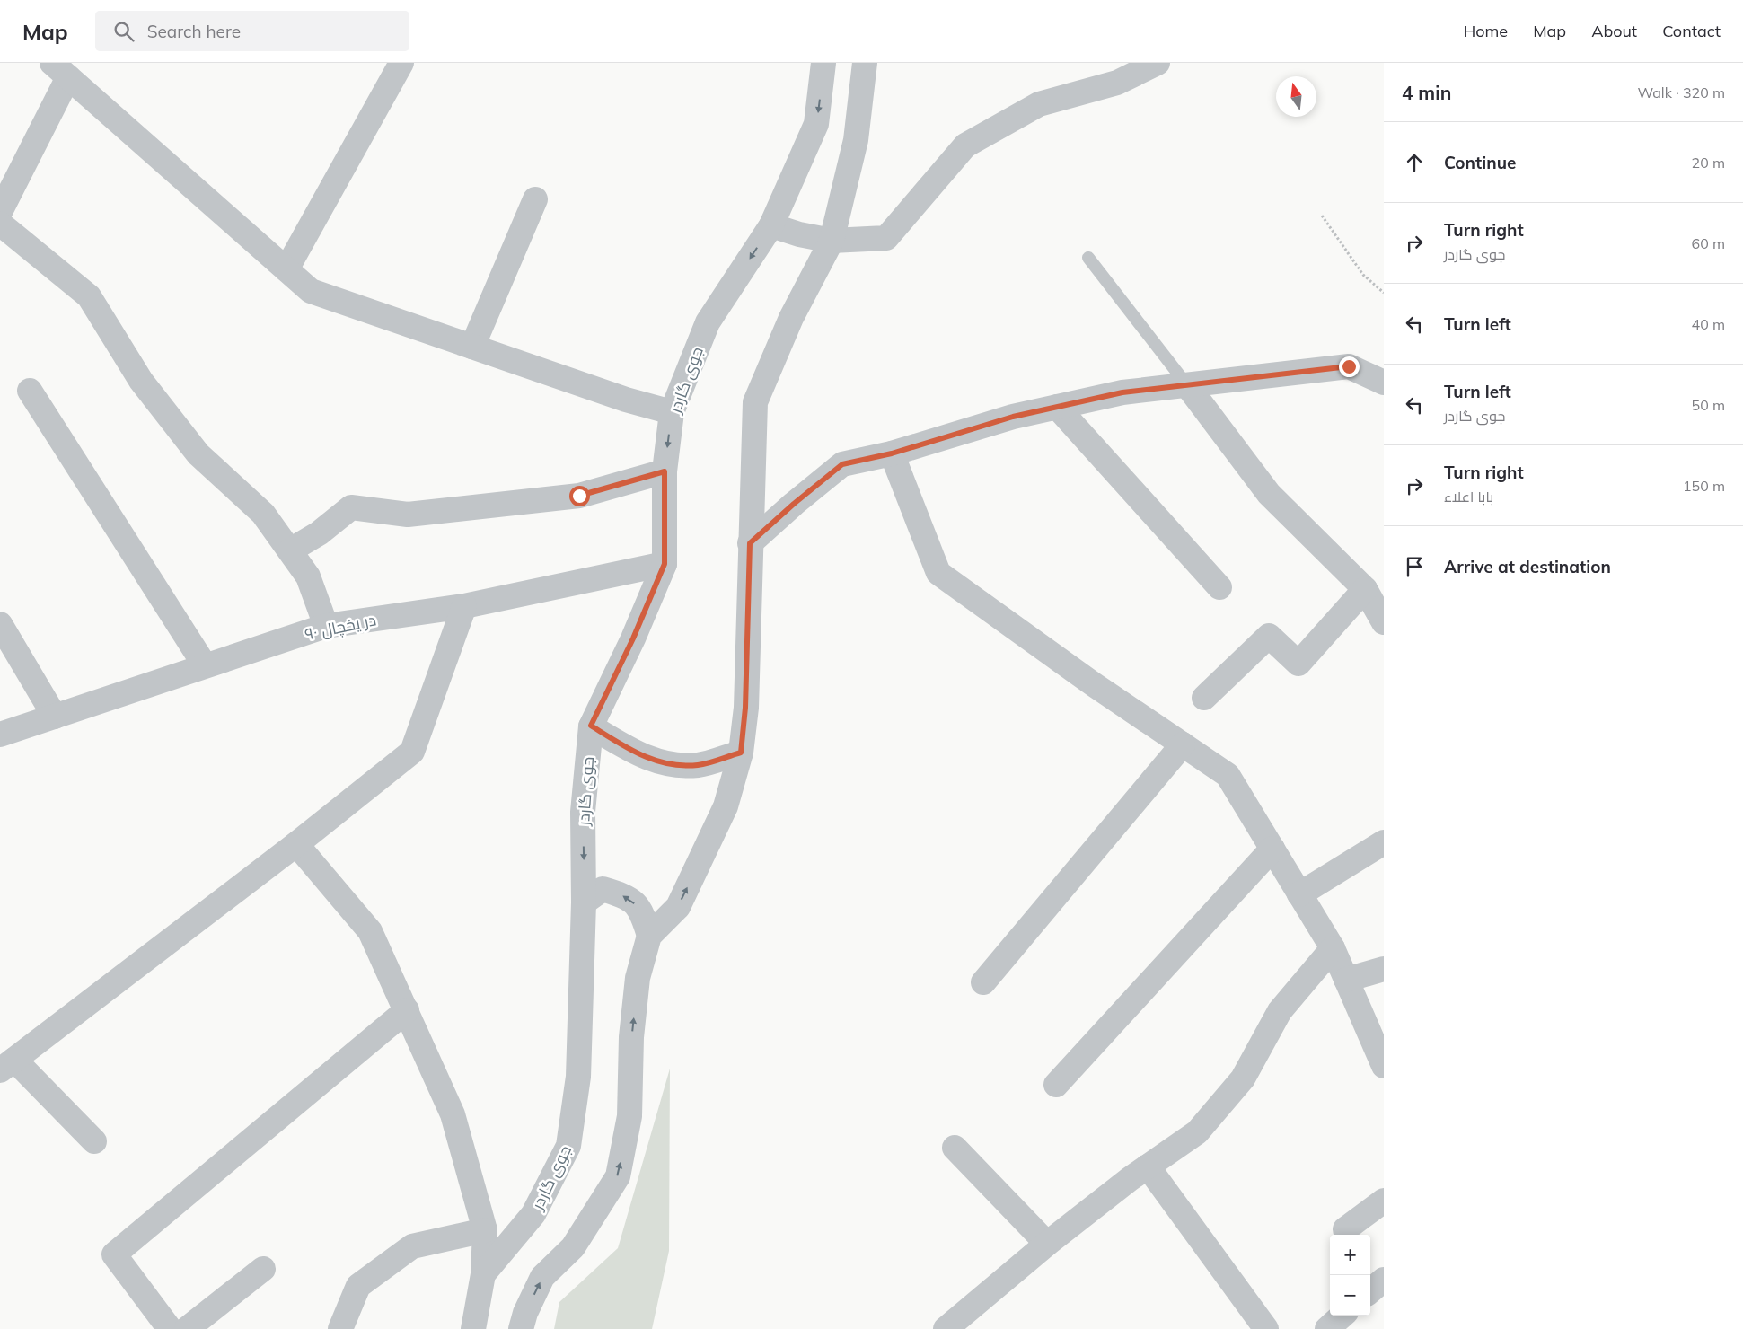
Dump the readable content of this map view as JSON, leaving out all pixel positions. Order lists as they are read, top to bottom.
{
  "streets": {
    "street": ["جوی گاردر", "در یخچال ۹۰"]
  },
  "crossings": [
    ["جوی گاردر", "در یخچال ۹۰"]
  ],
  "north": "top",
  "page": {
    "header": "Map",
    "search": "Search here",
    "nav": [
      "Home",
      "Map",
      "About",
      "Contact"
    ],
    "heading": ["4 min", "Walk · 320 m"],
    "list": [
      ["Continue", "20 m"],
      ["Turn right", "جوی گاردر", "60 m"],
      ["Turn left", "40 m"],
      ["Turn left", "جوی گاردر", "50 m"],
      ["Turn right", "بابا اعلاء", "150 m"],
      "Arrive at destination"
    ],
    "map_buttons": ["+", "−"]
  }
}
